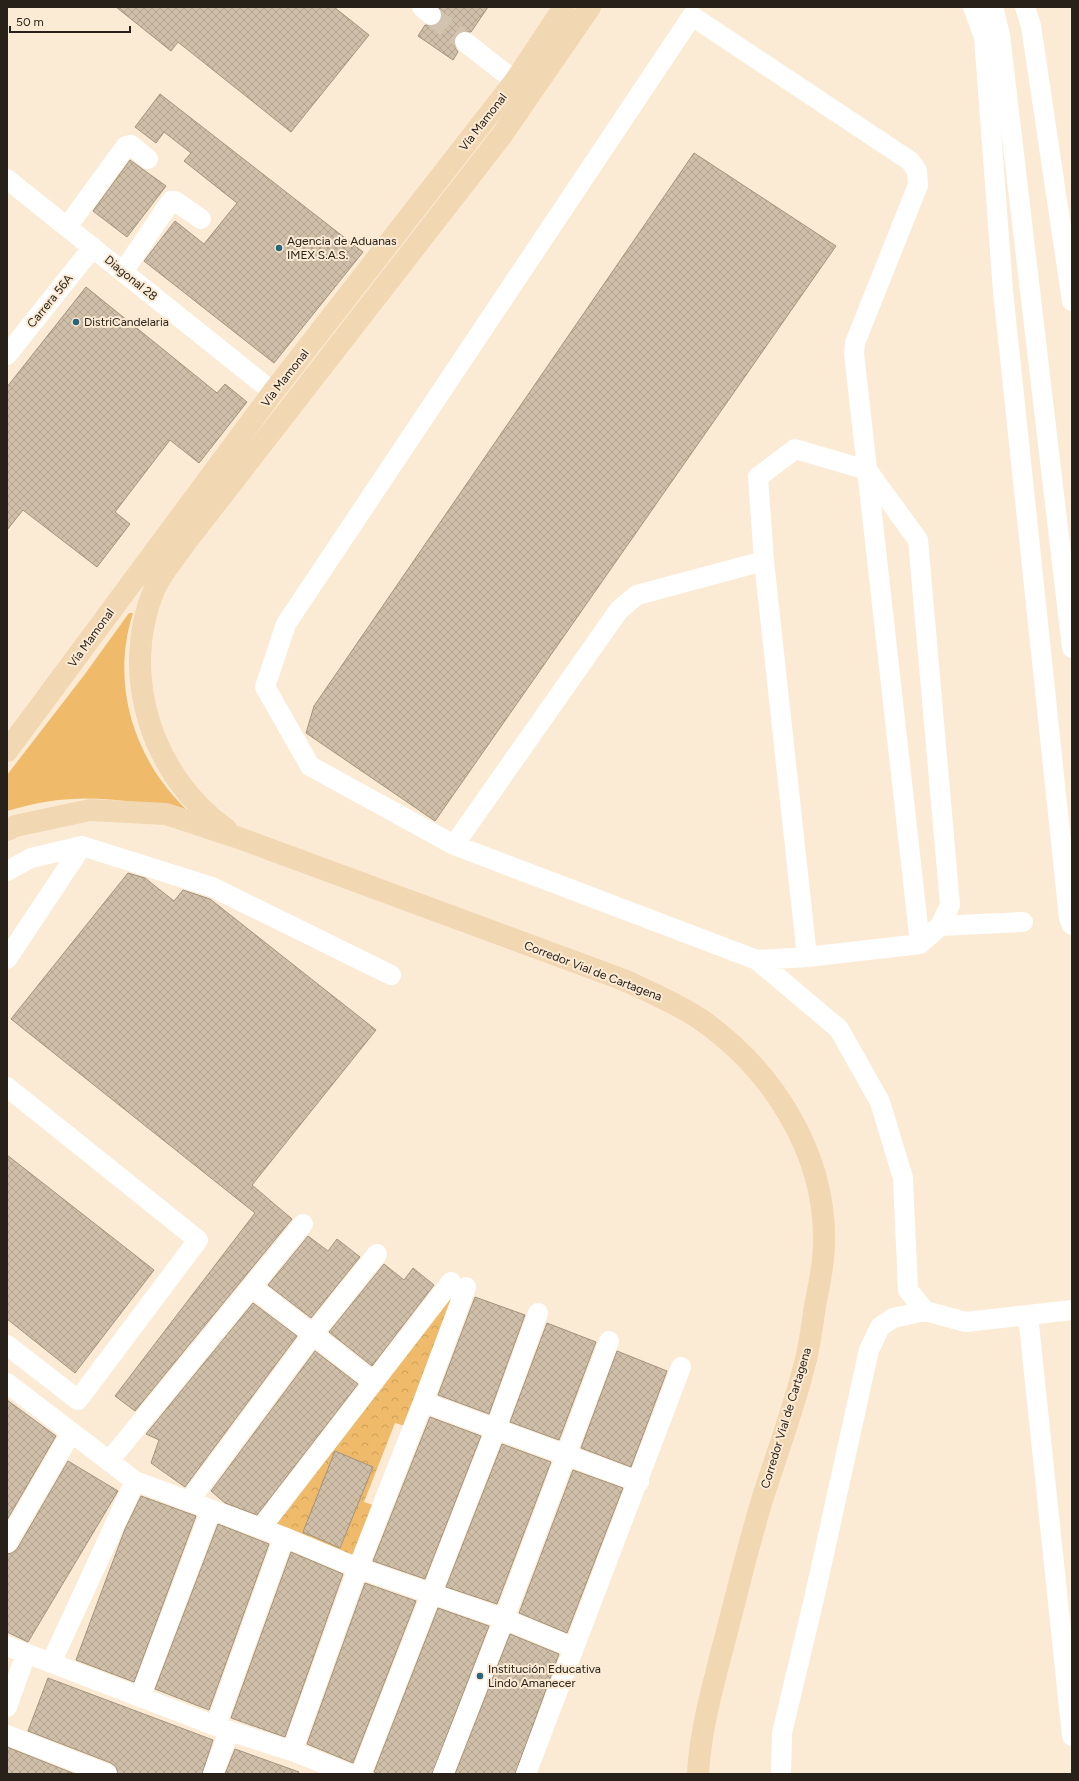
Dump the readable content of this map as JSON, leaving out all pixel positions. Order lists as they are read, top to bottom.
{
  "streets": {
    "main road": ["Vía Mamonal", "Corredor Vial de Cartagena"],
    "street": ["Diagonal 28", "Carrera 56A"]
  },
  "crossings": [
    ["Vía Mamonal", "Diagonal 28"],
    ["Vía Mamonal", "Corredor Vial de Cartagena"],
    ["Diagonal 28", "Carrera 56A"]
  ],
  "places": ["Agencia de Aduanas IMEX S.A.S.", "DistriCandelaria", "Institución Educativa Lindo Amanecer"],
  "scale_bar": "50 m"
}
